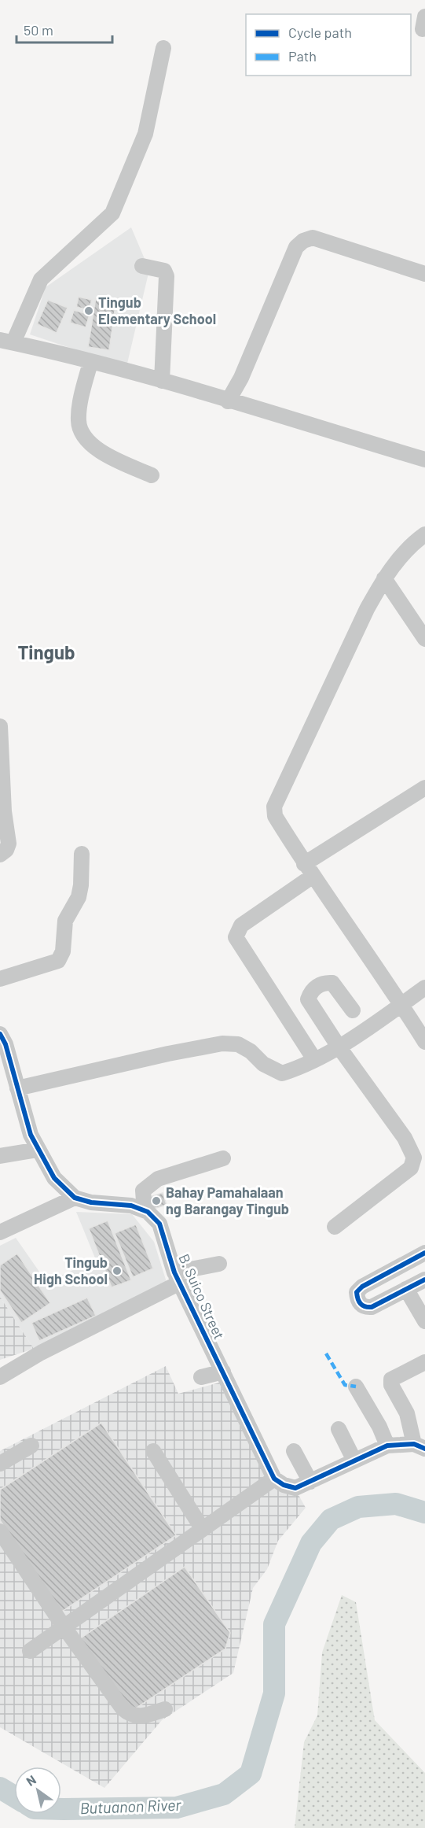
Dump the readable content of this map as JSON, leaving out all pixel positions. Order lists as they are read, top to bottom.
{
  "streets": {
    "street": ["B. Suico Street"]
  },
  "districts": ["Tingub"],
  "water": ["Butuanon River"],
  "places": ["Tingub Elementary School", "Bahay Pamahalaan ng Barangay Tingub", "Tingub High School"],
  "legend": ["Cycle path", "Path"],
  "scale_bar": "50 m",
  "north": "top left"
}
